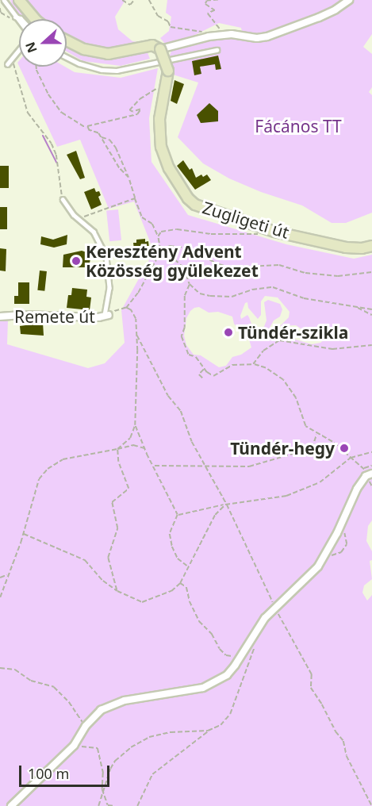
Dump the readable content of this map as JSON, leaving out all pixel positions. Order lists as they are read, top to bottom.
{
  "streets": {
    "street": ["Zugligeti út", "Remete út"]
  },
  "parks": ["Fácános TT"],
  "places": ["Keresztény Advent Közösség gyülekezet", "Tündér-szikla", "Tündér-hegy"],
  "scale_bar": "100 m",
  "north": "left"
}
